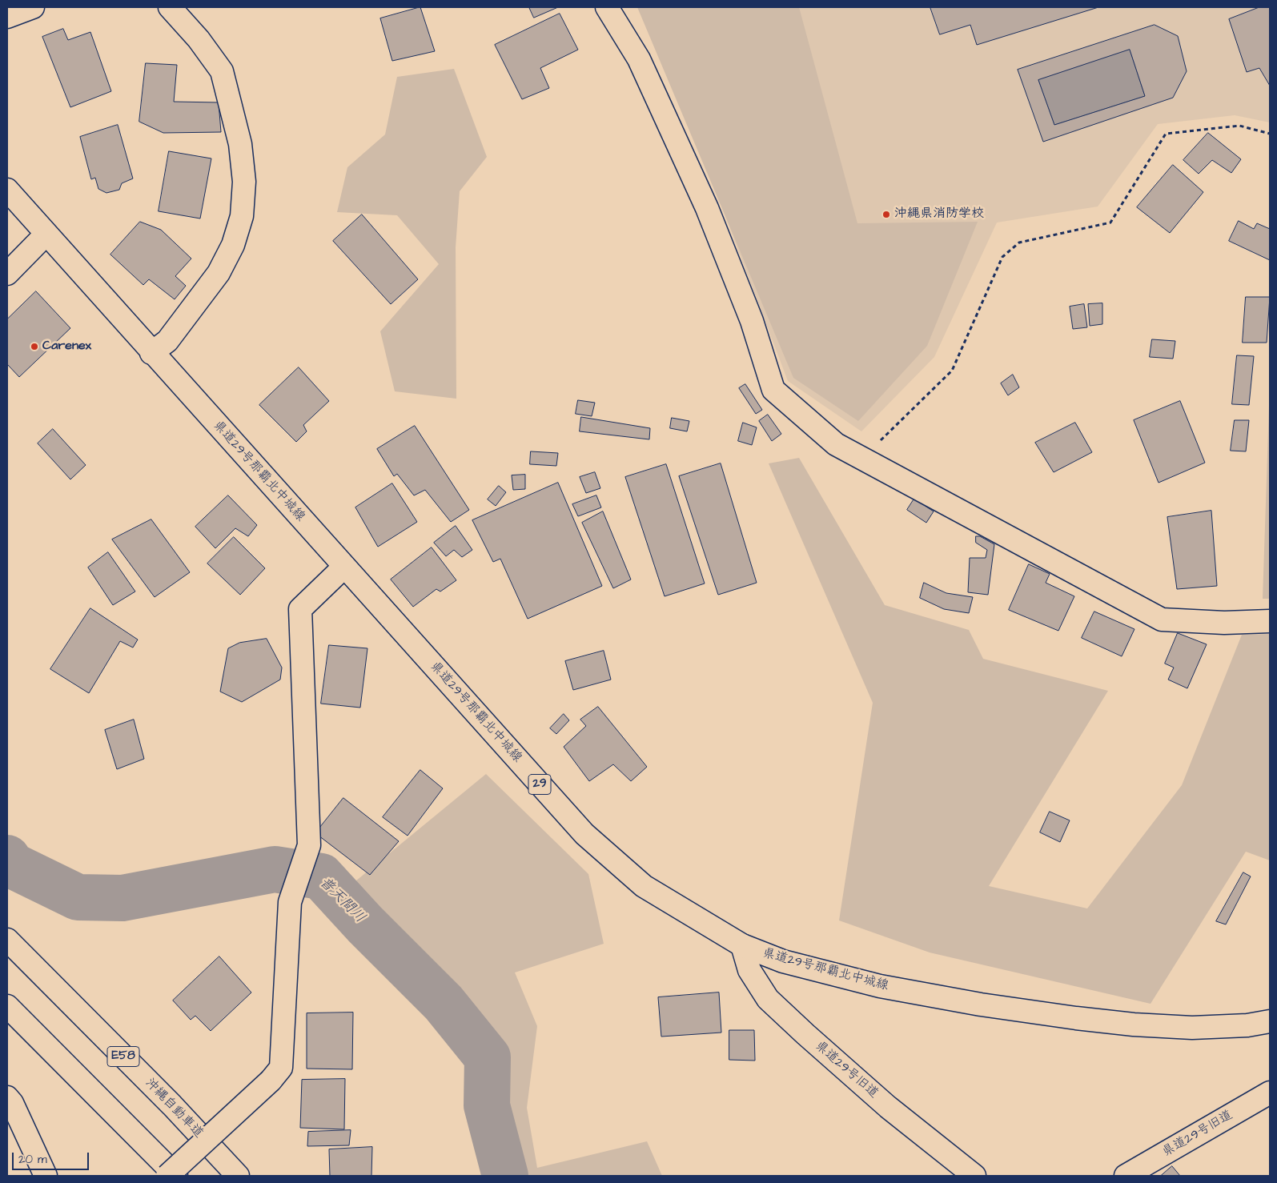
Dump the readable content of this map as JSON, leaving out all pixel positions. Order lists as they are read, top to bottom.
{
  "streets": {
    "main road": [
      "県道29号那覇北中城線",
      "29",
      "E58",
      "県道29号旧道",
      "沖縄自動車道"
    ]
  },
  "crossings": [
    ["県道29号那覇北中城線", "県道29号旧道"]
  ],
  "water": ["普天間川"],
  "places": ["沖縄県消防学校", "Carenex"],
  "scale_bar": "20 m"
}
